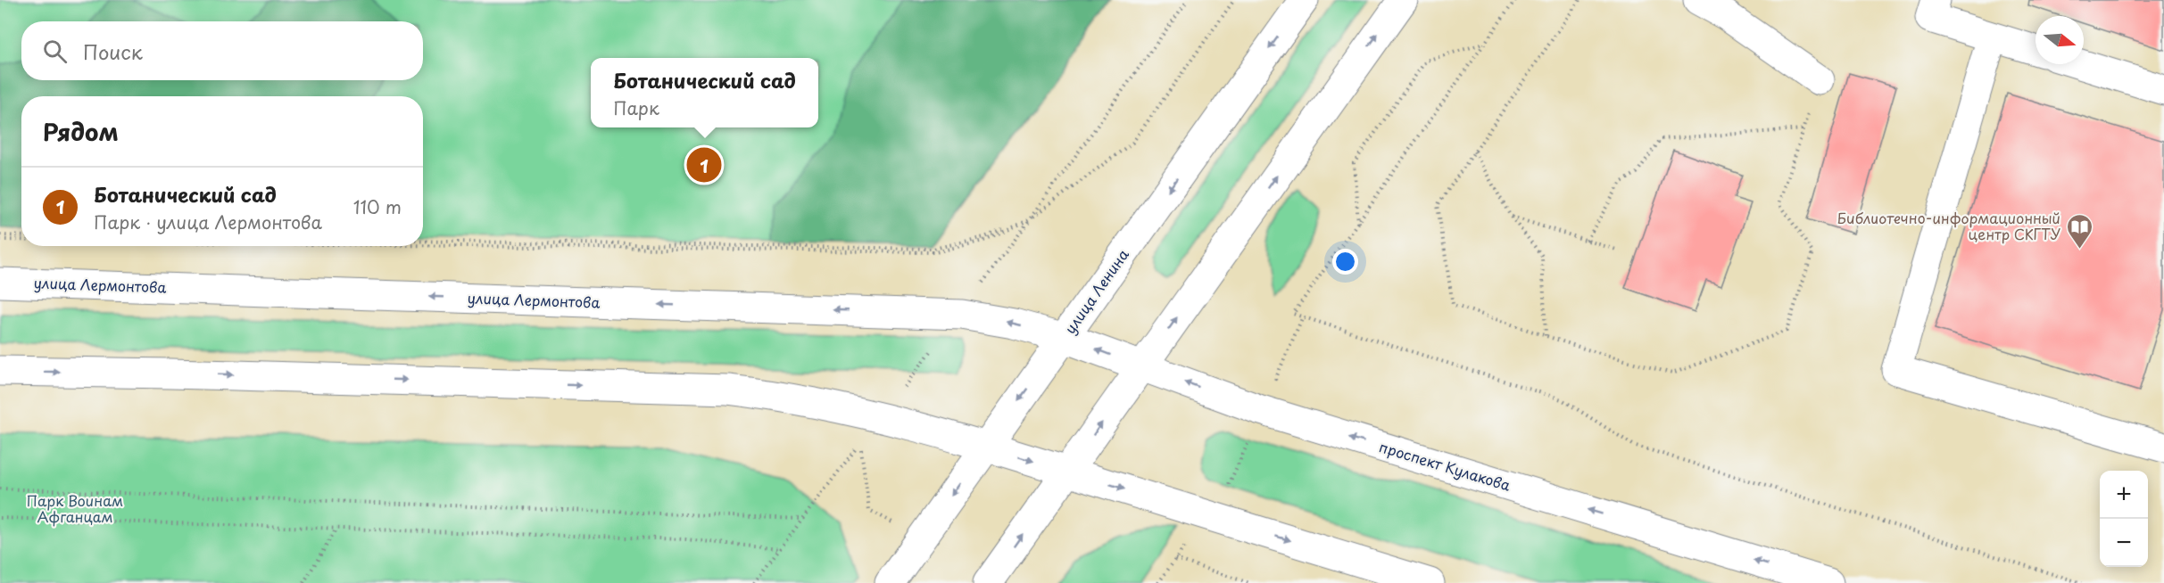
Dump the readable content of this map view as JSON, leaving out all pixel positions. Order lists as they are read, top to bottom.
{
  "streets": {
    "main road": ["улица Лермонтова", "улица Ленина", "проспект Кулакова"]
  },
  "crossings": [
    ["улица Лермонтова", "улица Ленина"],
    ["улица Лермонтова", "проспект Кулакова"],
    ["улица Ленина", "проспект Кулакова"]
  ],
  "parks": ["Парк Воинам Афганцам"],
  "places": {
    "library": ["Библиотечно-информационный центр СКГТУ"]
  },
  "north": "right",
  "page": {
    "search": "Поиск",
    "popup": ["Ботанический сад", "Парк"],
    "heading": "Рядом",
    "pins": "1",
    "list": [
      {
        "mark": "1",
        "name": "Ботанический сад",
        "note": "Парк · улица Лермонтова",
        "value": "110 m"
      }
    ],
    "map_buttons": ["+", "−"]
  }
}
